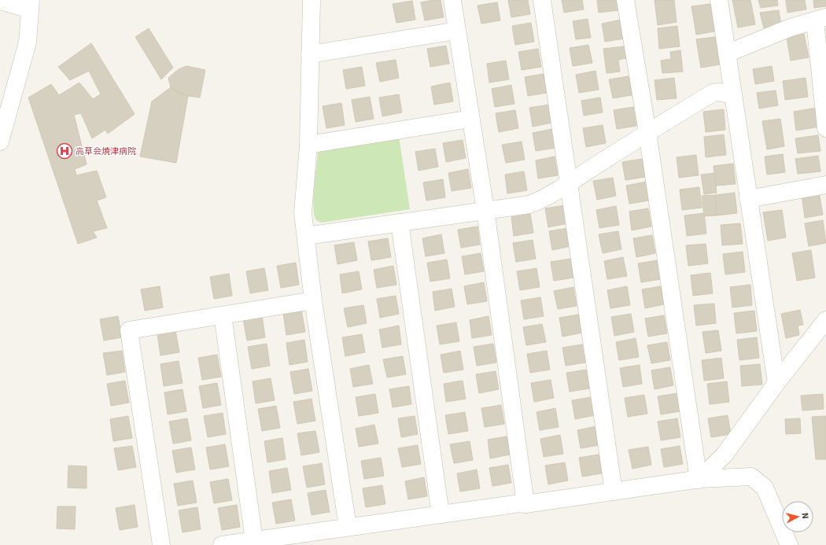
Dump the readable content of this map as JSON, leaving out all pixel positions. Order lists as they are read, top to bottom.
{
  "places": {
    "hospital": ["高草会焼津病院"]
  },
  "north": "right"
}
